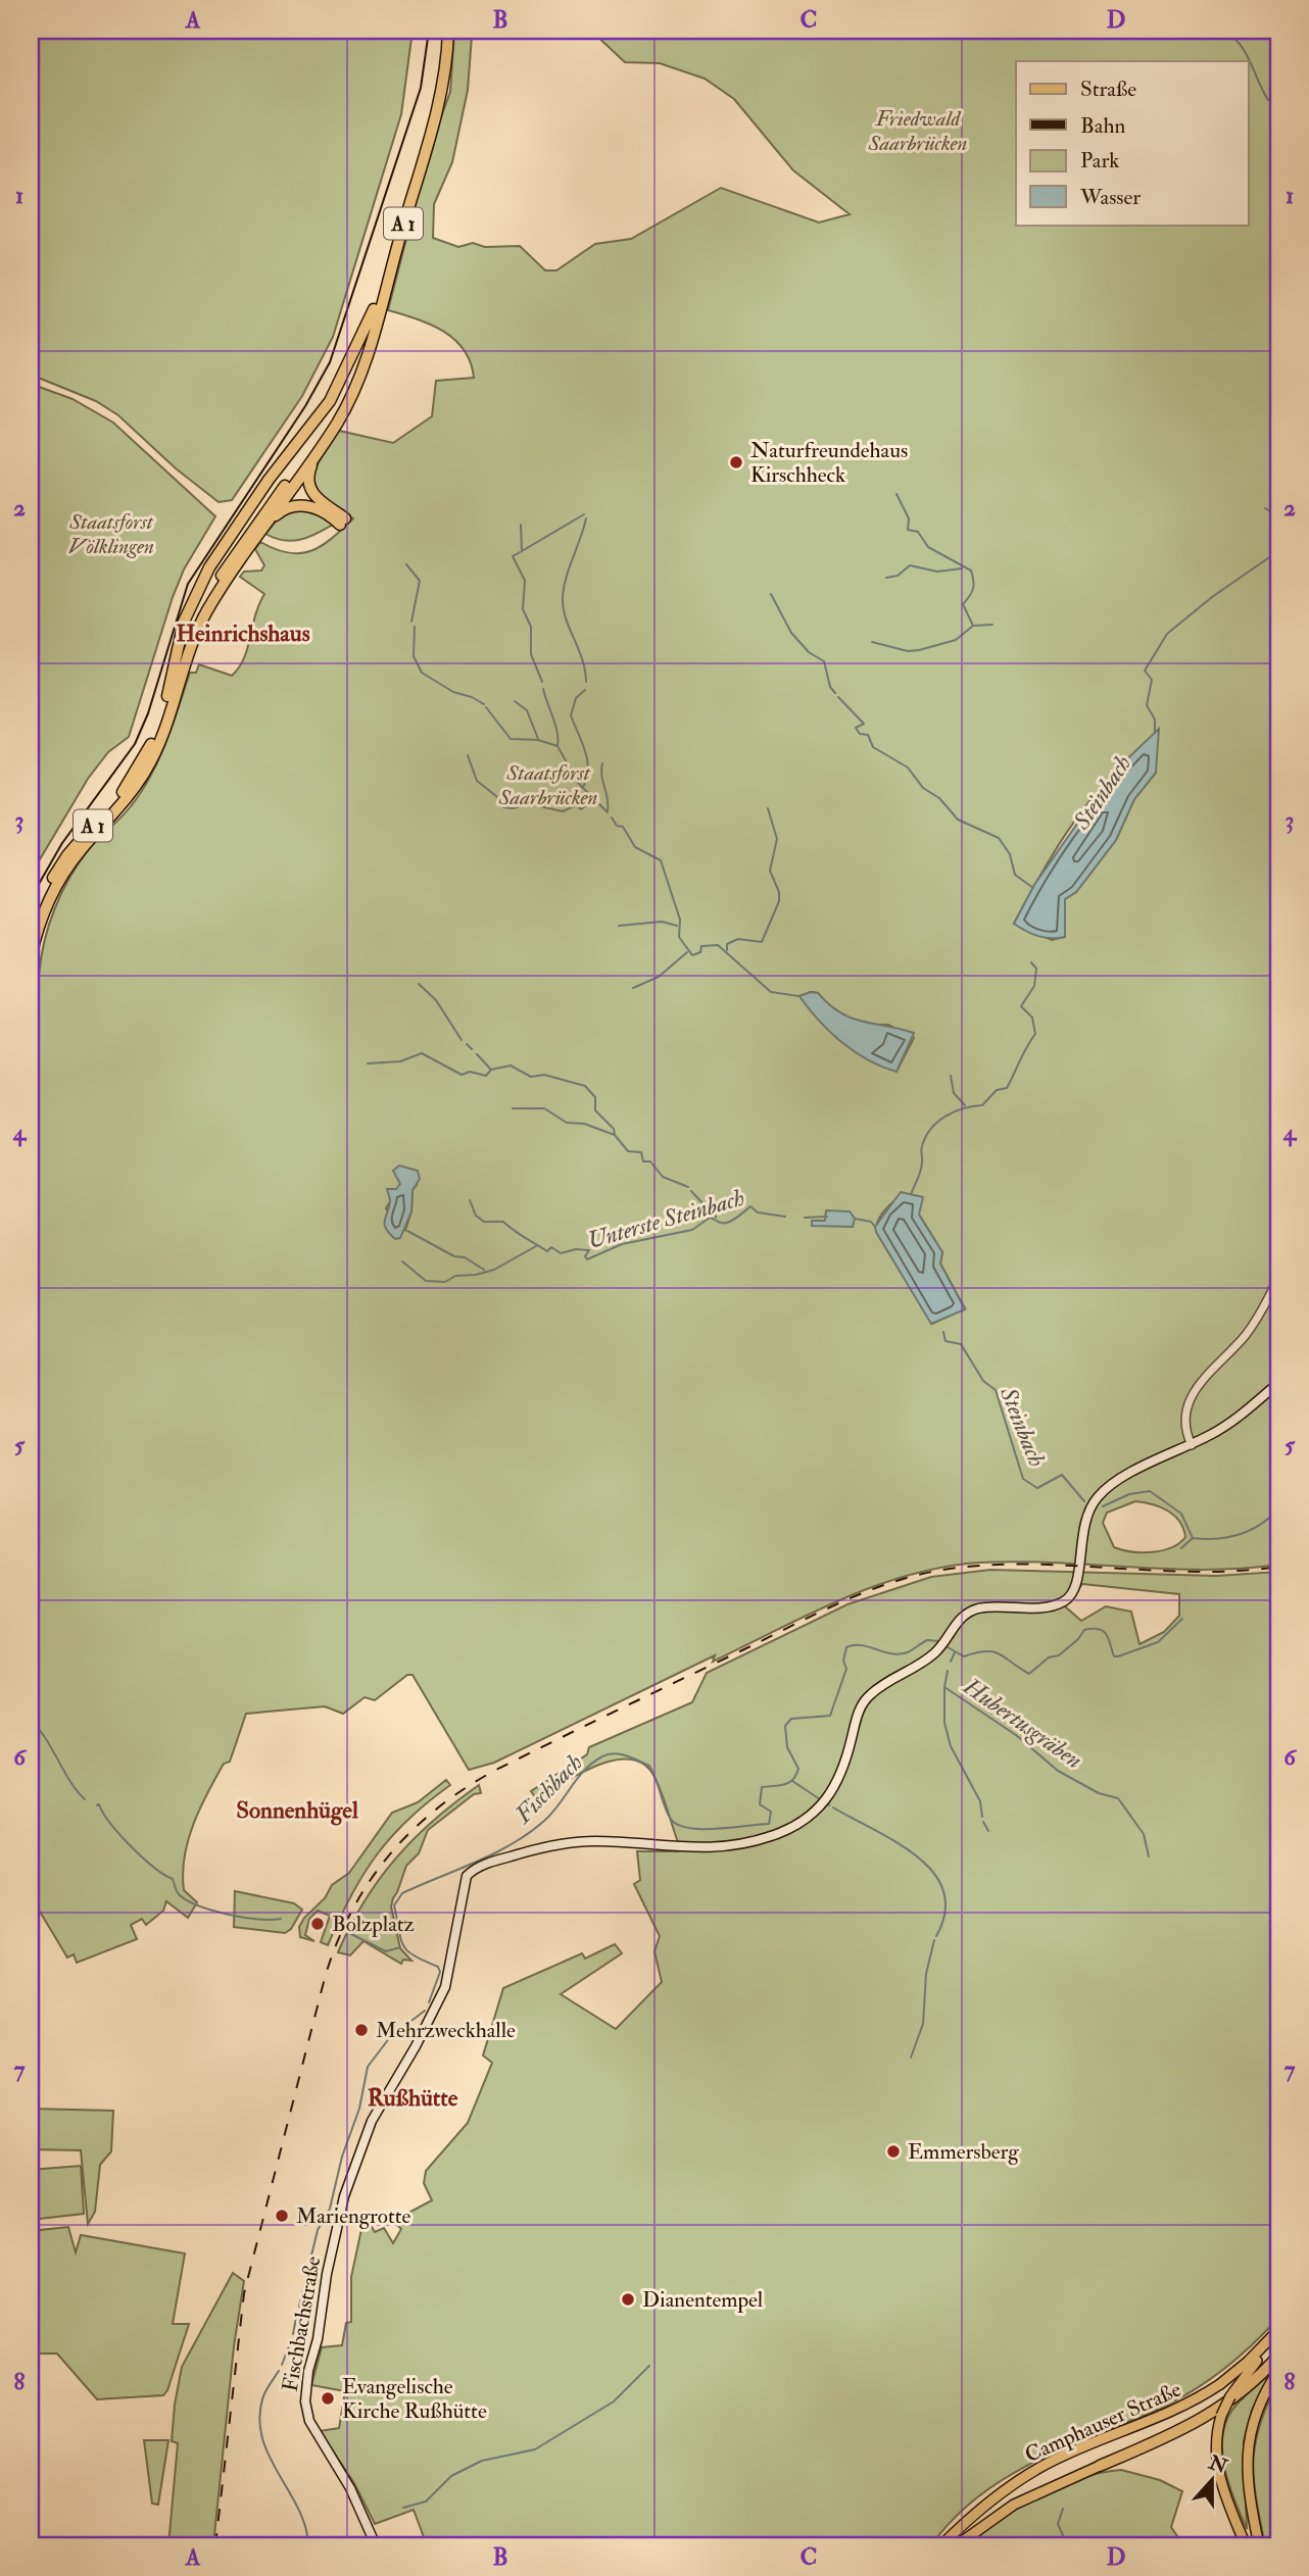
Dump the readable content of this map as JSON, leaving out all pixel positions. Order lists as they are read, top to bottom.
{
  "streets": {
    "highway": ["A 1"],
    "main road": ["Fischbachstraße", "Camphauser Straße"]
  },
  "districts": ["Heinrichshaus", "Sonnenhügel", "Rußhütte"],
  "water": [
    "Steinbach",
    "Unterste Steinbach",
    "Hubertusgräben",
    "Fischbach"
  ],
  "parks": ["Friedwald Saarbrücken", "Staatsforst Völklingen", "Staatsforst Saarbrücken"],
  "places": [
    "Naturfreundehaus Kirschheck",
    "Bolzplatz",
    "Mehrzweckhalle",
    "Emmersberg",
    "Mariengrotte",
    "Dianentempel",
    "Evangelische Kirche Rußhütte"
  ],
  "legend": [
    "Straße",
    "Bahn",
    "Park",
    "Wasser"
  ],
  "north": "top",
  "grid": {
    "columns": [
      "A",
      "B",
      "C",
      "D"
    ],
    "rows": [
      "1",
      "2",
      "3",
      "4",
      "5",
      "6",
      "7",
      "8"
    ]
  }
}
